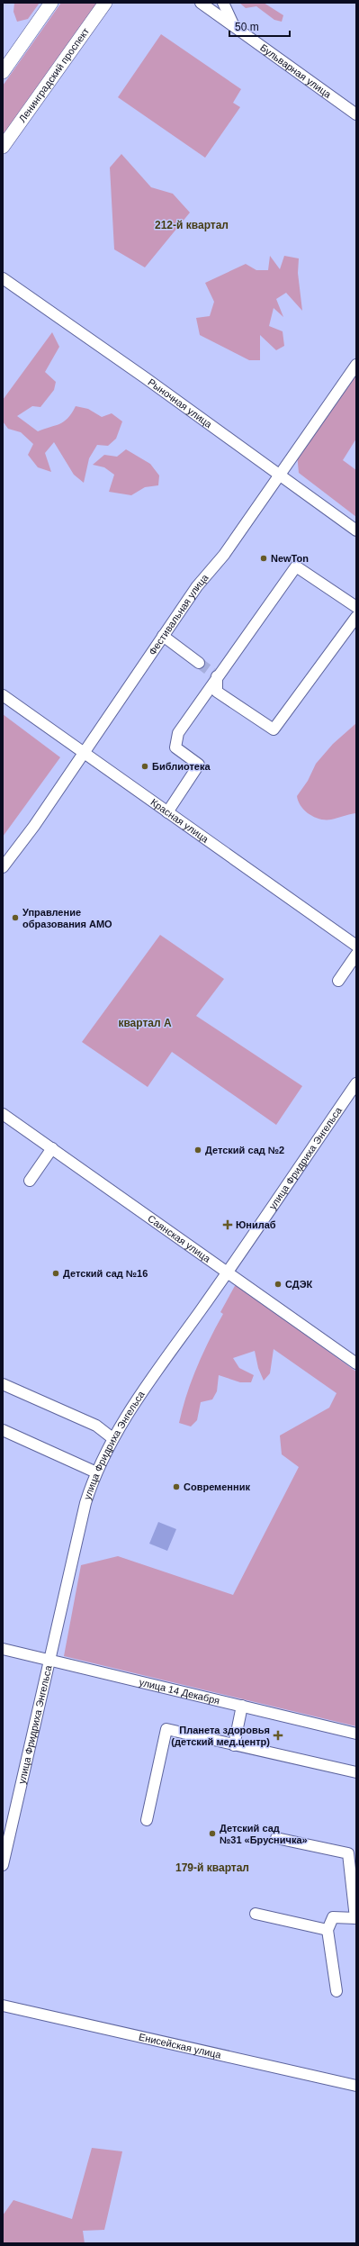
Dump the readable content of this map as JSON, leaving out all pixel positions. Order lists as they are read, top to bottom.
{
  "streets": {
    "main road": ["Ленинградский проспект"],
    "street": [
      "Бульварная улица",
      "Рыночная улица",
      "Фестивальная улица",
      "Красная улица",
      "улица Фридриха Энгельса",
      "Саянская улица",
      "улица 14 Декабря",
      "Енисейская улица"
    ]
  },
  "crossings": [
    ["Рыночная улица", "Фестивальная улица"],
    ["Фестивальная улица", "Красная улица"],
    ["улица Фридриха Энгельса", "Саянская улица"],
    ["улица Фридриха Энгельса", "улица 14 Декабря"]
  ],
  "districts": ["212-й квартал", "квартал А", "179-й квартал"],
  "places": {
    "other": [
      "NewTon",
      "Библиотека",
      "Управление образования АМО",
      "Детский сад №2",
      "Детский сад №16",
      "СДЭК",
      "Современник",
      "Детский сад №31 «Брусничка»"
    ],
    "health": ["Юнилаб", "Планета здоровья (детский мед.центр)"]
  },
  "scale_bar": "50 m"
}
